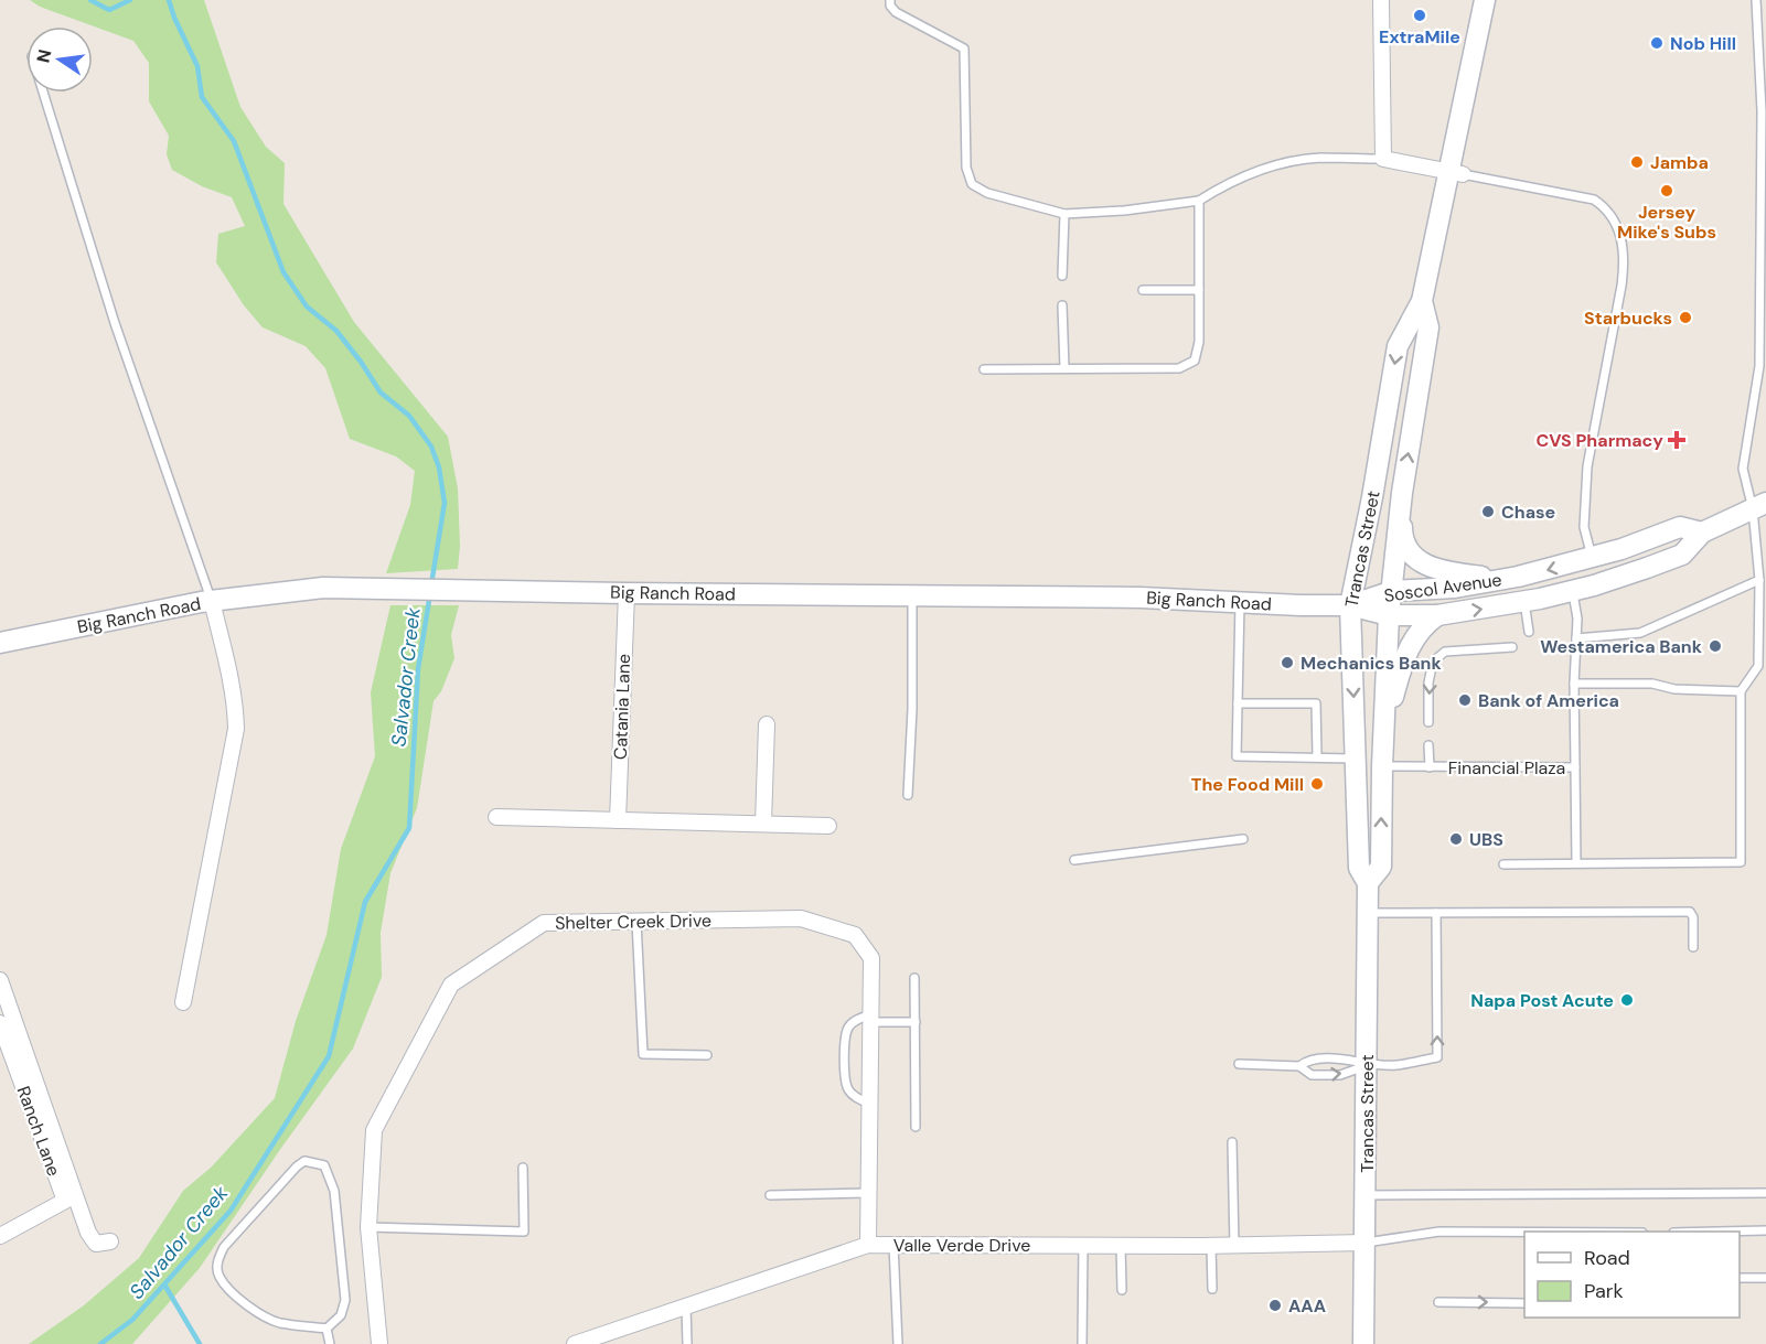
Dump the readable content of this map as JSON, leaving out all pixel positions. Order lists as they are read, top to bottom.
{
  "streets": {
    "main road": ["Trancas Street", "Soscol Avenue", "Big Ranch Road"],
    "street": [
      "Catania Lane",
      "Shelter Creek Drive",
      "Ranch Lane",
      "Valle Verde Drive"
    ],
    "lane": ["Financial Plaza"]
  },
  "crossings": [
    ["Trancas Street", "Soscol Avenue"],
    ["Trancas Street", "Big Ranch Road"],
    ["Trancas Street", "Financial Plaza"],
    ["Trancas Street", "Valle Verde Drive"],
    ["Soscol Avenue", "Big Ranch Road"],
    ["Soscol Avenue", "Financial Plaza"],
    ["Big Ranch Road", "Catania Lane"],
    ["Shelter Creek Drive", "Valle Verde Drive"]
  ],
  "water": ["Salvador Creek"],
  "places": {
    "other": [
      "ExtraMile",
      "Nob Hill",
      "Jamba",
      "Jersey Mike's Subs",
      "Starbucks",
      "Chase",
      "Westamerica Bank",
      "Mechanics Bank",
      "Bank of America",
      "The Food Mill",
      "UBS",
      "Napa Post Acute",
      "AAA"
    ],
    "health": ["CVS Pharmacy"]
  },
  "legend": ["Road", "Park"],
  "north": "left"
}
